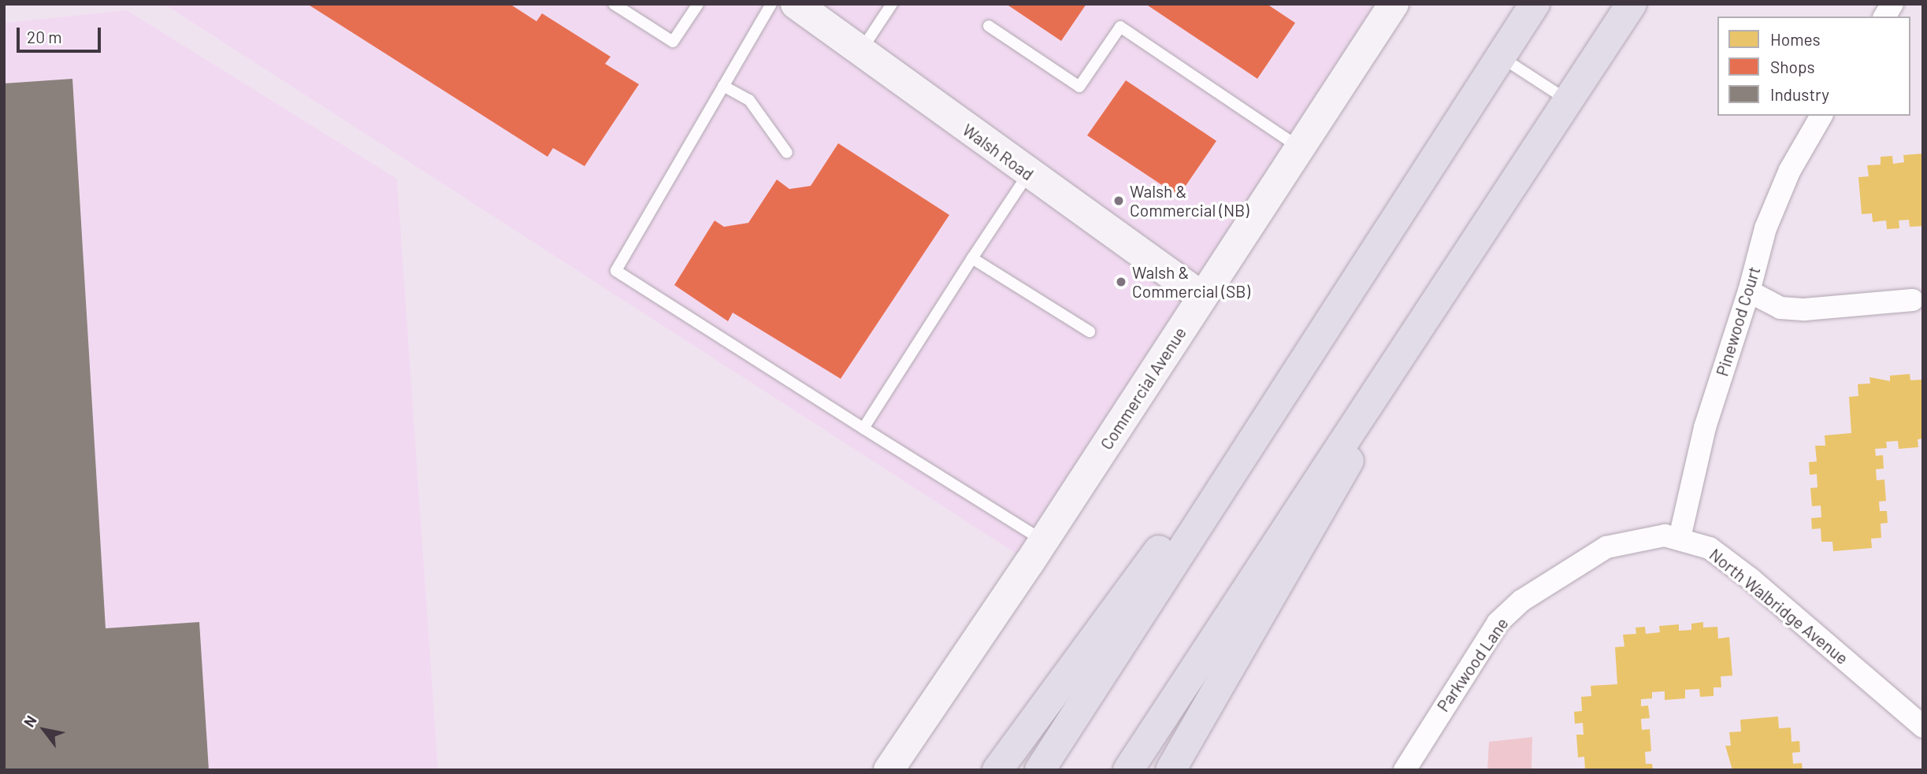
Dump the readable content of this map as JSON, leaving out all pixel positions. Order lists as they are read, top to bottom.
{
  "streets": {
    "street": [
      "Walsh Road",
      "Pinewood Court",
      "Commercial Avenue",
      "North Walbridge Avenue",
      "Parkwood Lane"
    ]
  },
  "crossings": [
    ["Walsh Road", "Commercial Avenue"],
    ["Pinewood Court", "North Walbridge Avenue"],
    ["North Walbridge Avenue", "Parkwood Lane"]
  ],
  "places": ["Walsh & Commercial (NB)", "Walsh & Commercial (SB)"],
  "legend": ["Homes", "Shops", "Industry"],
  "scale_bar": "20 m",
  "north": "top left"
}
